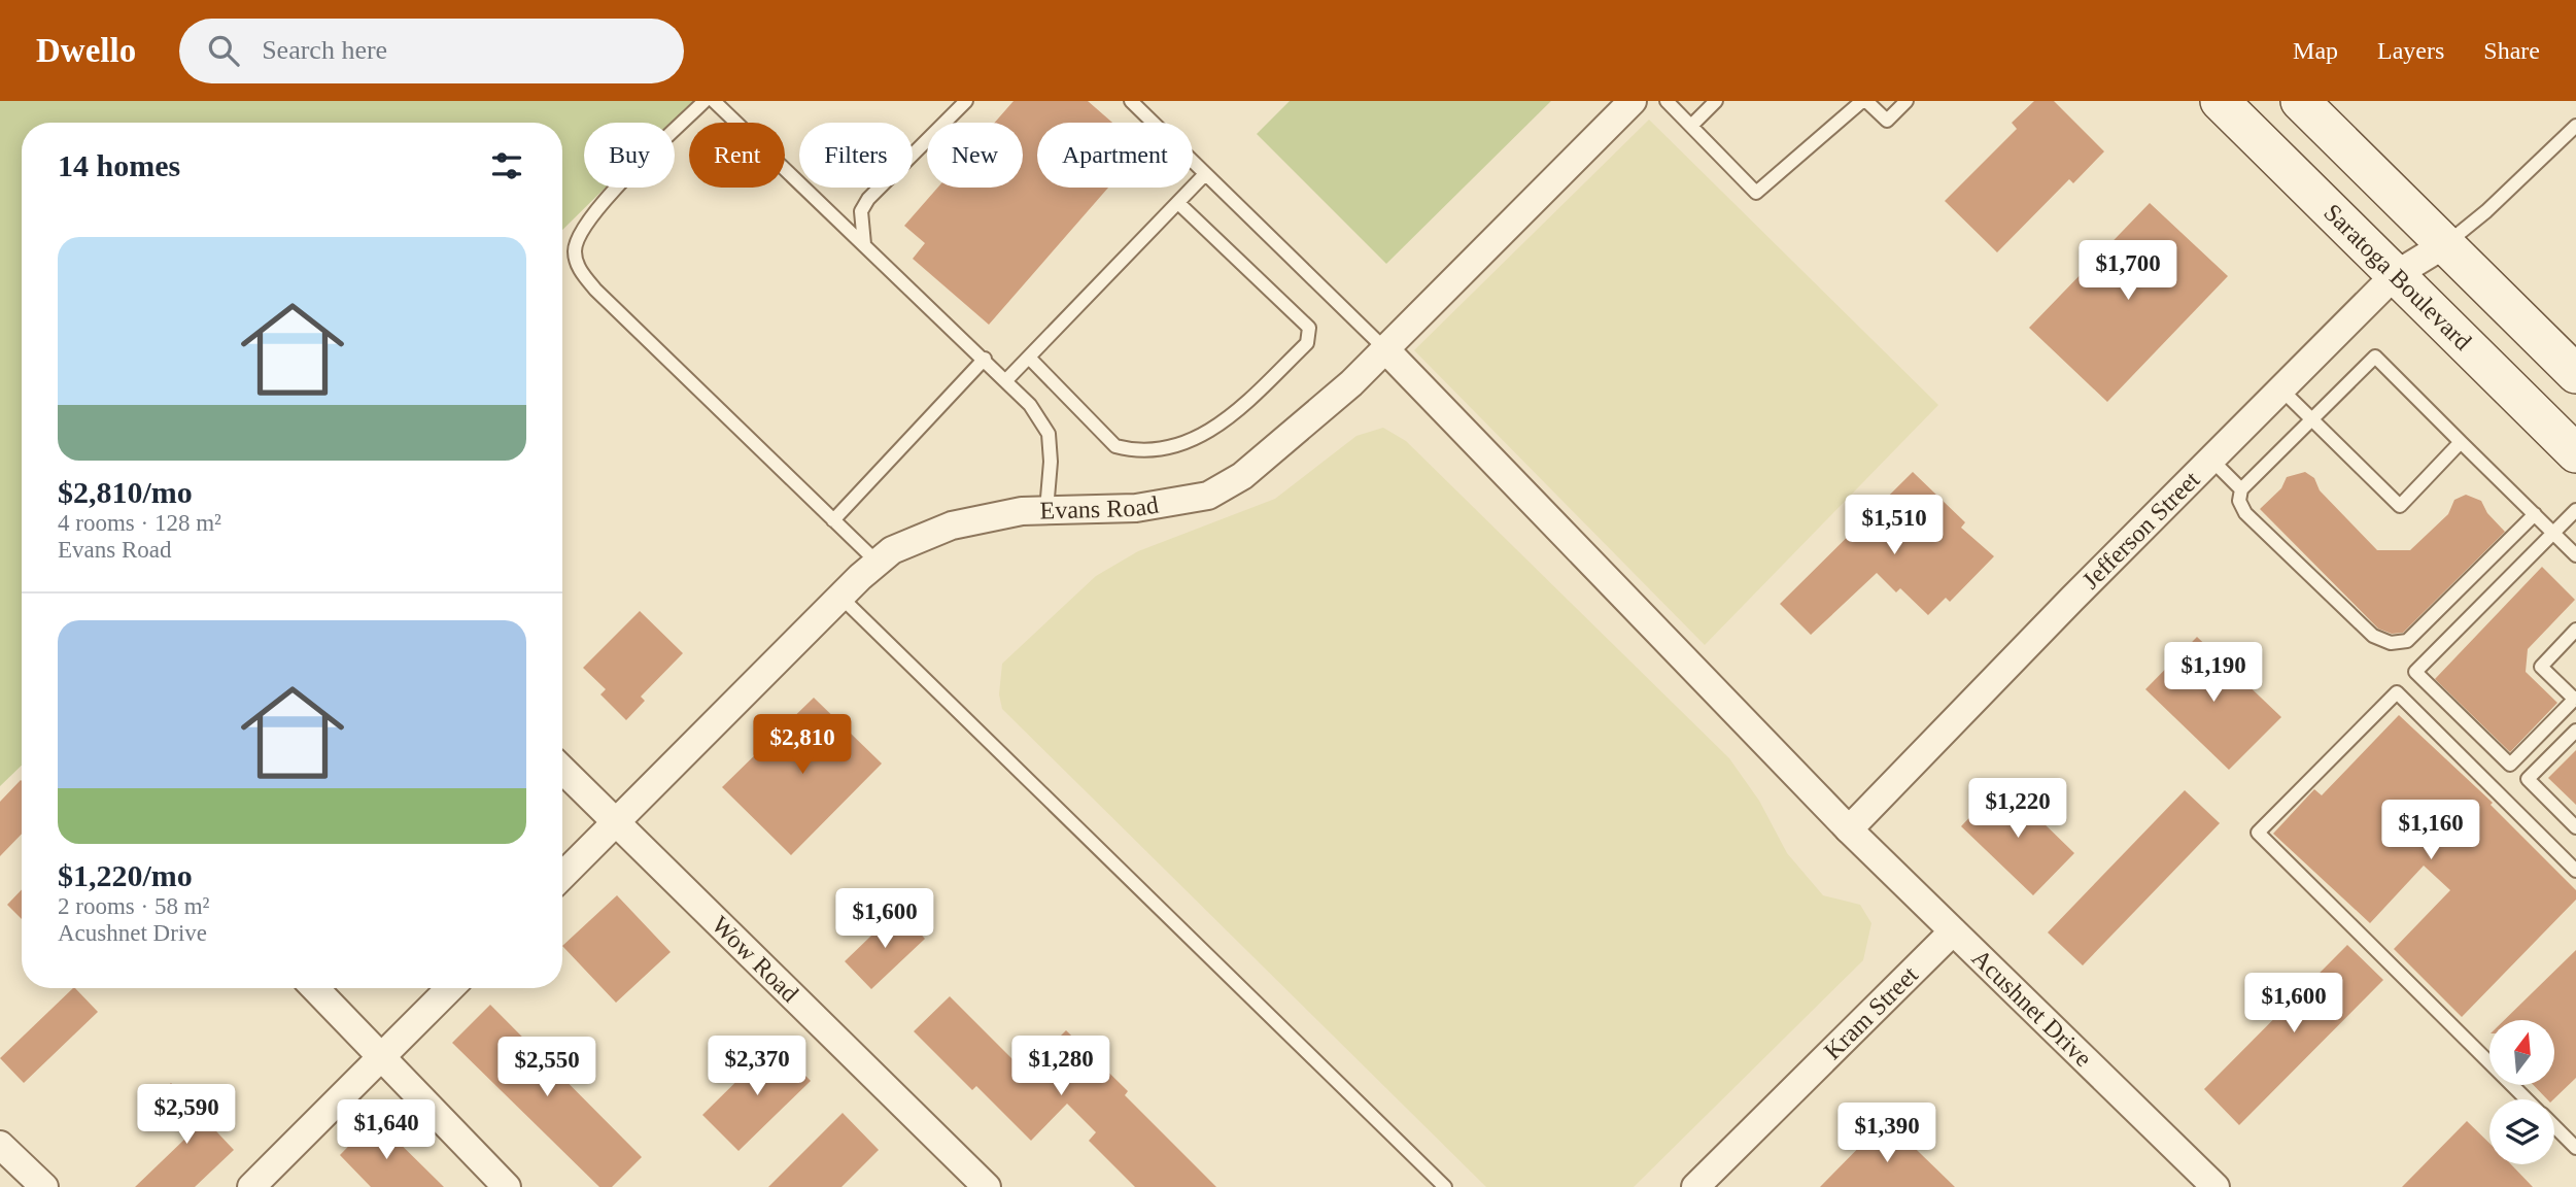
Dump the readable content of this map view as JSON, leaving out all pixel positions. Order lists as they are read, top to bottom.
{
  "streets": {
    "main road": ["Saratoga Boulevard"],
    "street": [
      "Evans Road",
      "Jefferson Street",
      "Wow Road",
      "Acushnet Drive",
      "Kram Street"
    ]
  },
  "crossings": [
    ["Saratoga Boulevard", "Jefferson Street"],
    ["Evans Road", "Wow Road"],
    ["Evans Road", "Acushnet Drive"],
    ["Jefferson Street", "Acushnet Drive"],
    ["Acushnet Drive", "Kram Street"]
  ],
  "north": "top",
  "page": {
    "header": "Dwello",
    "search": "Search here",
    "nav": ["Map", "Layers", "Share"],
    "chip": [
      "Buy",
      "Rent",
      "Filters",
      "New",
      "Apartment"
    ],
    "heading": "14 homes",
    "list": [
      {
        "name": "$2,810/mo",
        "note": "4 rooms · 128 m² · Evans Road"
      },
      {
        "name": "$1,220/mo",
        "note": "2 rooms · 58 m² · Acushnet Drive"
      }
    ],
    "price": [
      "$1,700",
      "$1,510",
      "$1,190",
      "$2,810",
      "$1,220",
      "$1,160",
      "$1,600",
      "$1,600",
      "$2,370",
      "$1,280",
      "$2,550",
      "$2,590",
      "$1,640",
      "$1,390"
    ]
  }
}
